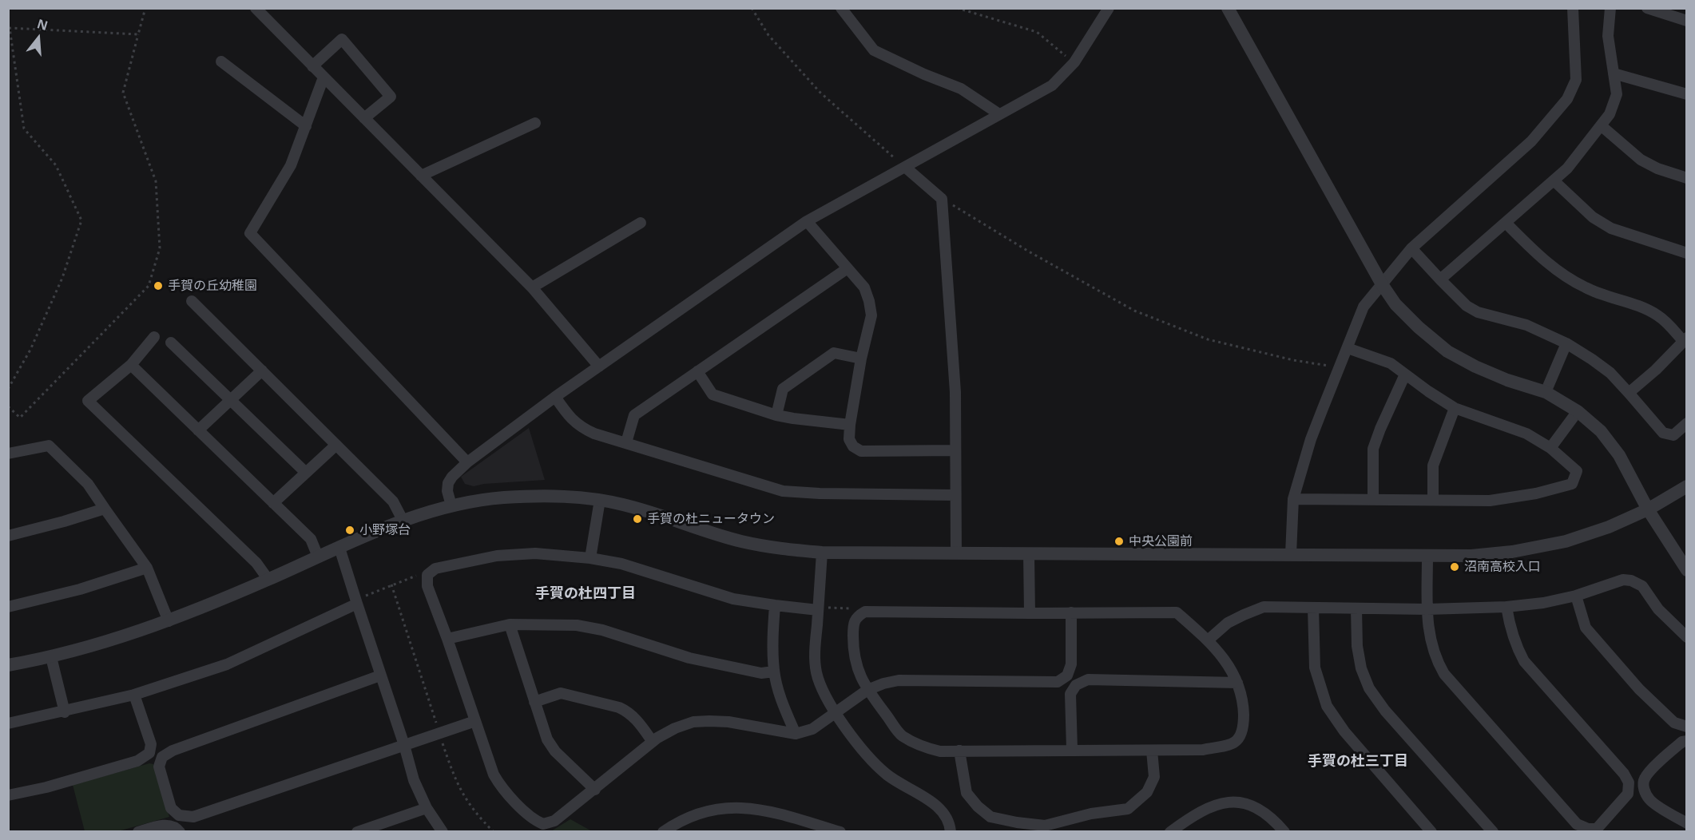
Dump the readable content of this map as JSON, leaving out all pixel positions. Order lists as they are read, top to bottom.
{
  "districts": ["手賀の杜四丁目", "手賀の杜三丁目"],
  "places": [
    "手賀の丘幼稚園",
    "手賀の杜ニュータウン",
    "小野塚台",
    "中央公園前",
    "沼南高校入口"
  ],
  "north": "top"
}
